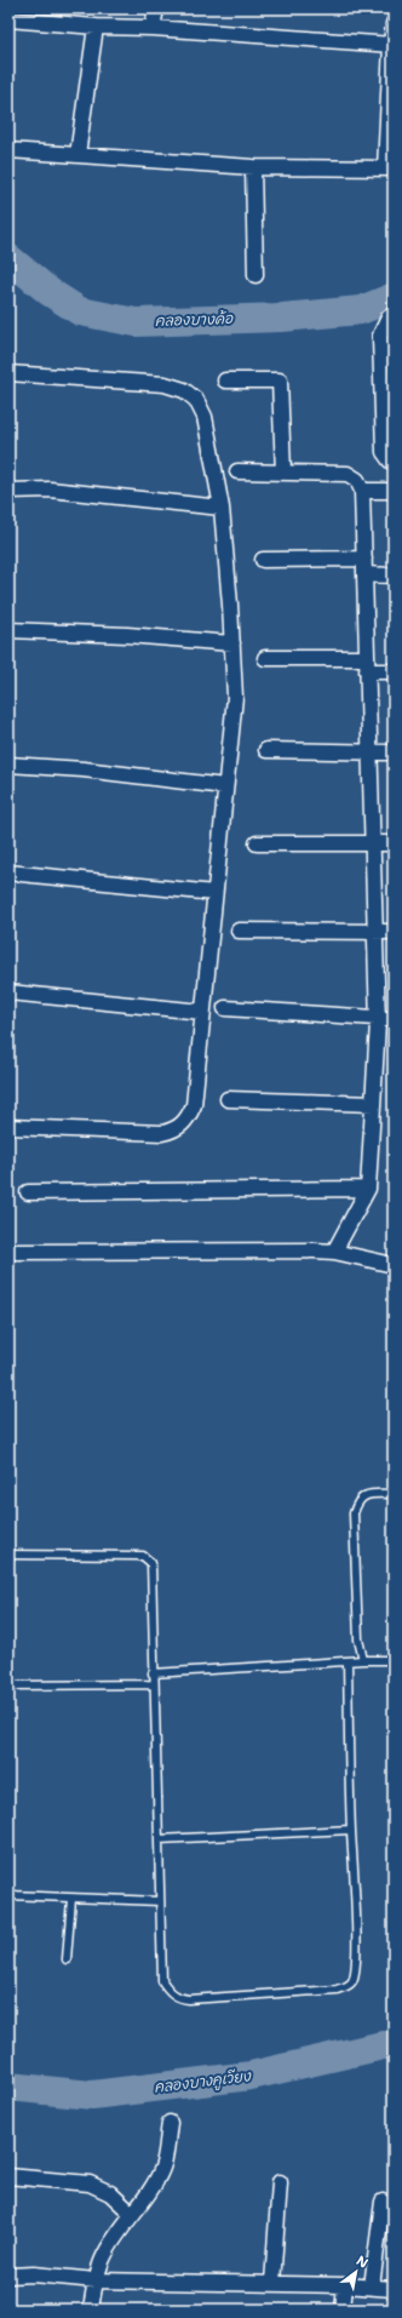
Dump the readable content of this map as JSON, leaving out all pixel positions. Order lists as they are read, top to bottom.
{
  "water": ["คลองบางค้อ", "คลองบางคูเวียง"],
  "north": "top right"
}
